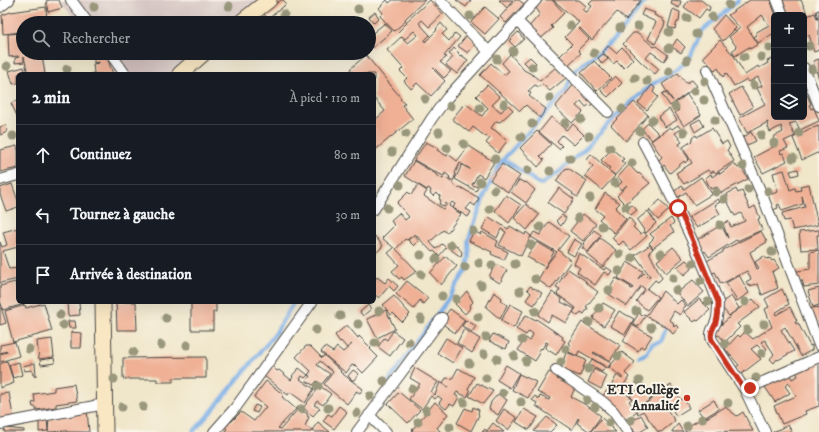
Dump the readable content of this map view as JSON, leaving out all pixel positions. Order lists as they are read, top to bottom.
{
  "places": ["ETI Collège Annalité"],
  "page": {
    "map_buttons": ["+", "−"],
    "search": "Rechercher",
    "heading": ["2 min", "À pied · 110 m"],
    "list": [
      ["Continuez", "80 m"],
      ["Tournez à gauche", "30 m"],
      "Arrivée à destination"
    ]
  }
}
